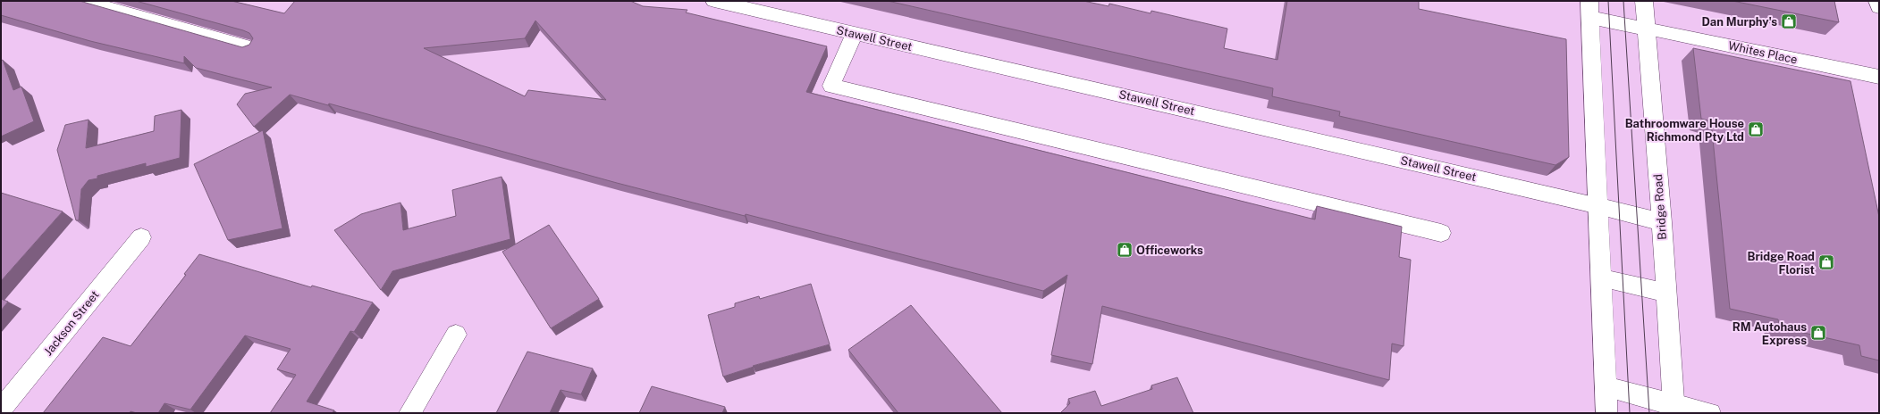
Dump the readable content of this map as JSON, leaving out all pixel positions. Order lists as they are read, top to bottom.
{
  "streets": {
    "street": [
      "Stawell Street",
      "Whites Place",
      "Bridge Road",
      "Jackson Street"
    ]
  },
  "crossings": [
    ["Stawell Street", "Bridge Road"],
    ["Whites Place", "Bridge Road"]
  ],
  "places": {
    "shop": [
      "Dan Murphy's",
      "Bathroomware House Richmond Pty Ltd",
      "Officeworks",
      "Bridge Road Florist",
      "RM Autohaus Express"
    ]
  }
}
